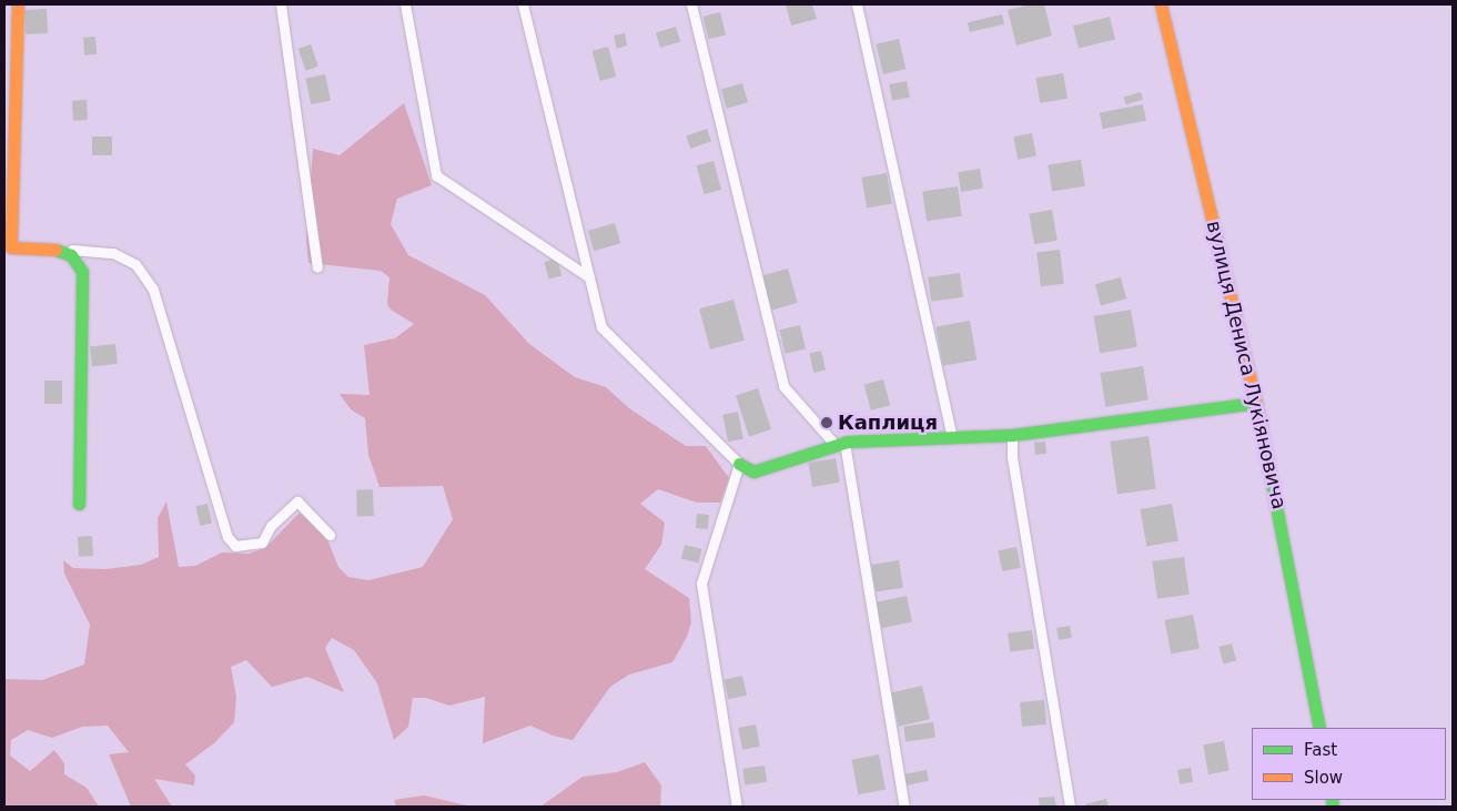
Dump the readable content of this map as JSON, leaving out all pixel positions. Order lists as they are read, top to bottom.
{
  "streets": {
    "main road": ["вулиця Дениса Лукіяновича"]
  },
  "places": ["Каплиця"],
  "legend": ["Fast", "Slow"]
}
